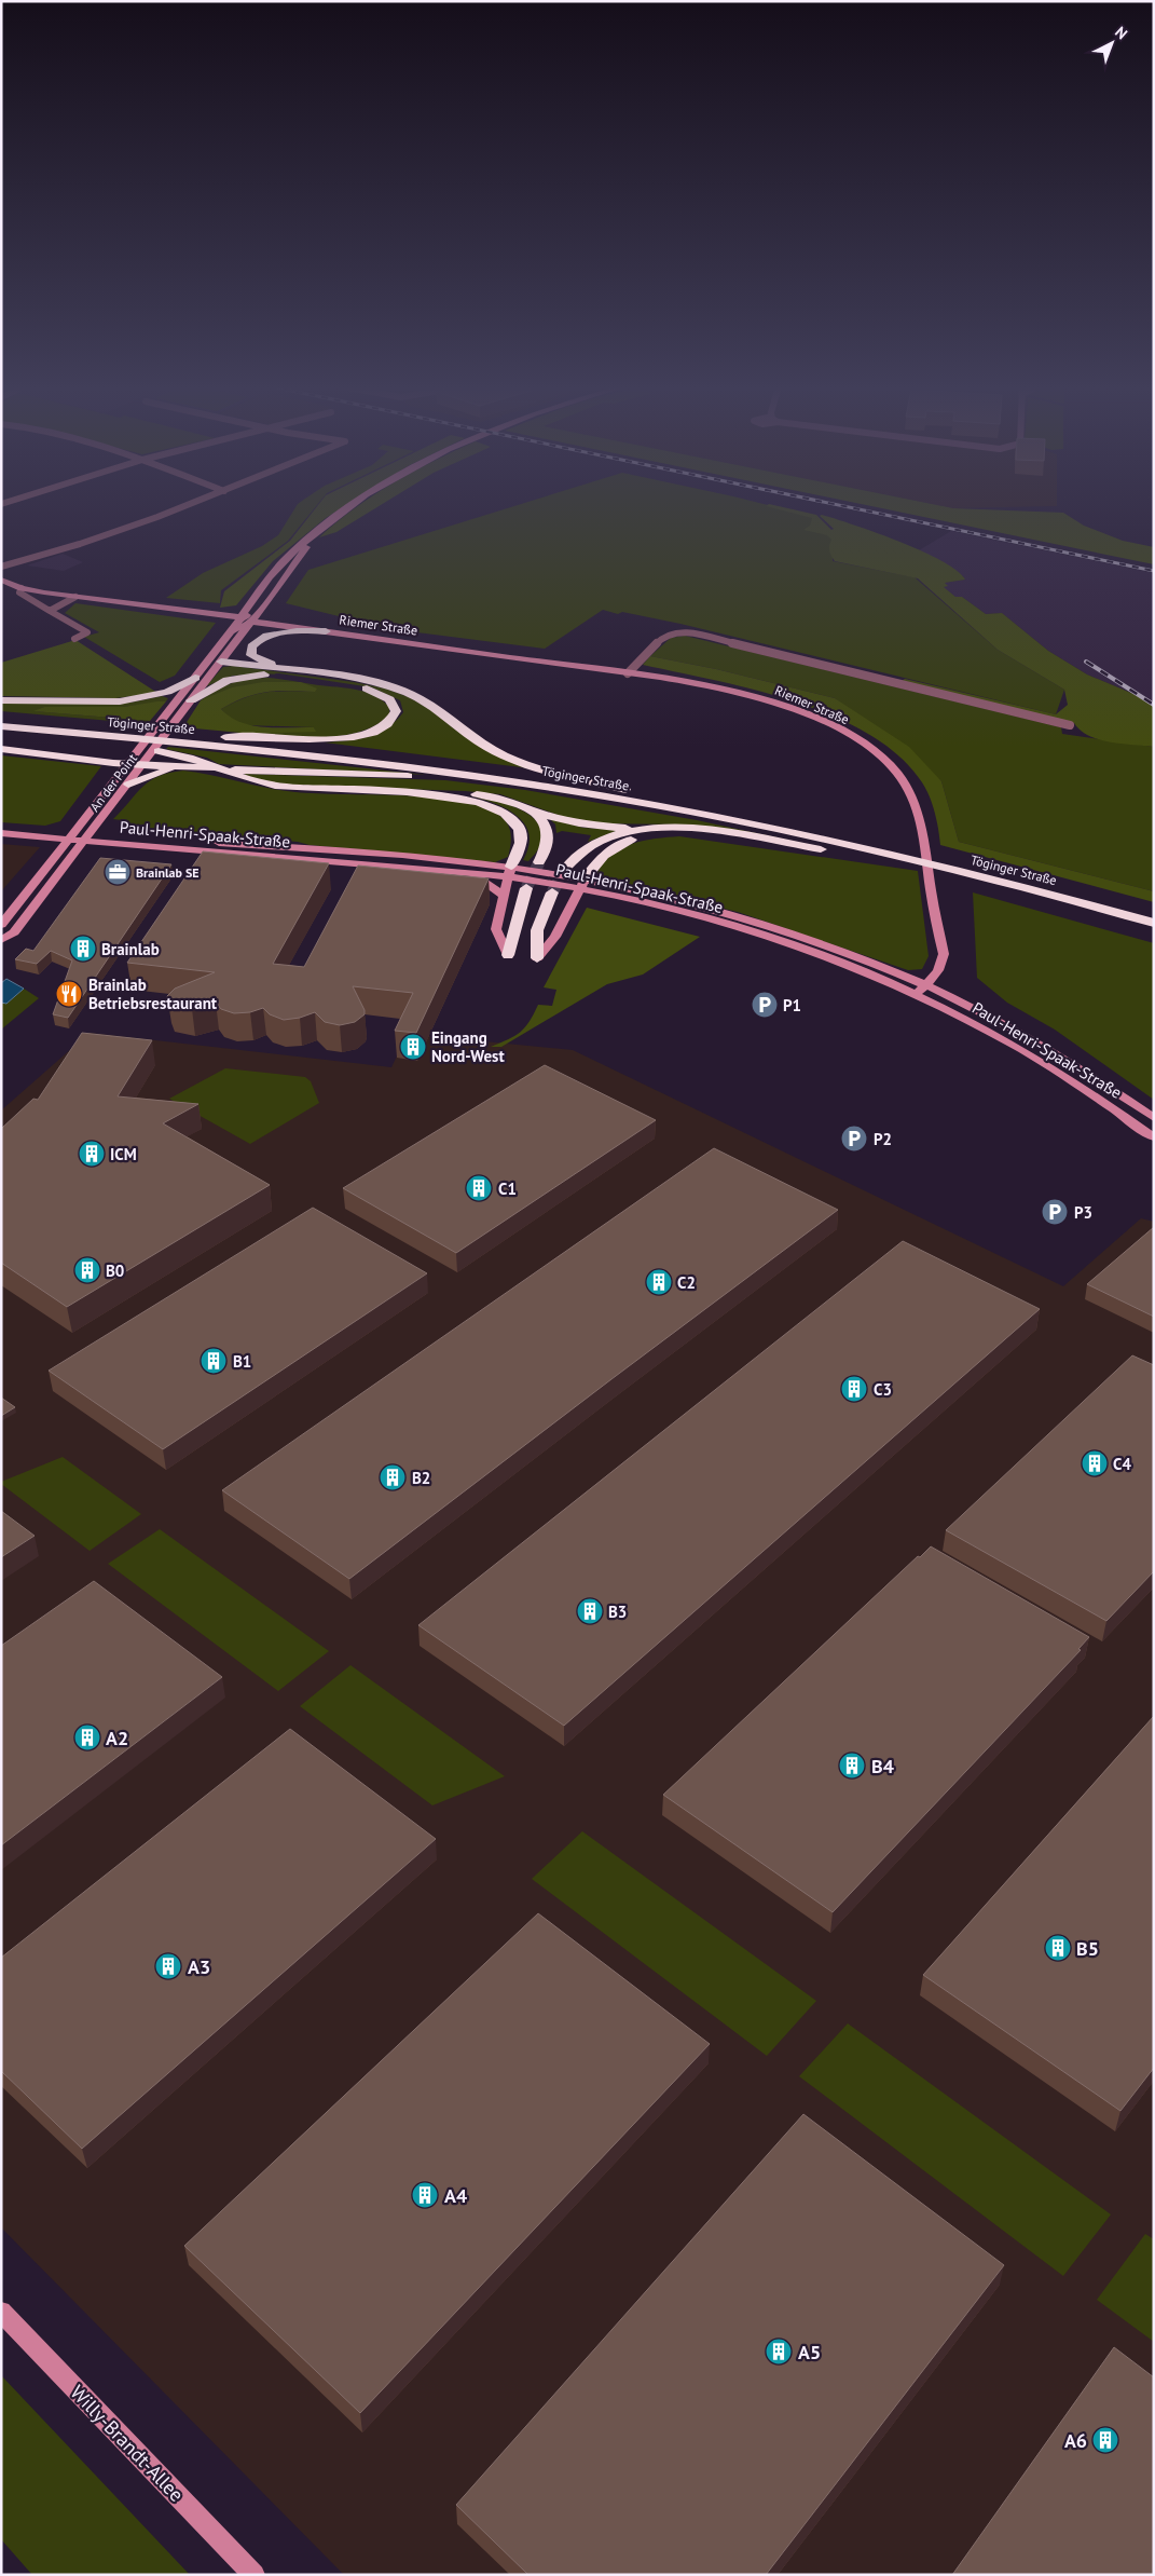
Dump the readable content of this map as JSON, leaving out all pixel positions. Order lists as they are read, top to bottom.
{
  "streets": {
    "highway": ["Töginger Straße"],
    "main road": [
      "Riemer Straße",
      "An der Point",
      "Paul-Henri-Spaak-Straße",
      "Willy-Brandt-Allee"
    ]
  },
  "crossings": [
    ["Riemer Straße", "An der Point"],
    ["Riemer Straße", "Paul-Henri-Spaak-Straße"],
    ["An der Point", "Paul-Henri-Spaak-Straße"]
  ],
  "places": {
    "office": ["Brainlab SE"],
    "building": [
      "Brainlab",
      "Eingang Nord-West",
      "ICM",
      "C1",
      "B0",
      "C2",
      "B1",
      "C3",
      "C4",
      "B2",
      "B3",
      "A2",
      "B4",
      "B5",
      "A3",
      "A4",
      "A5",
      "A6"
    ],
    "restaurant": ["Brainlab Betriebsrestaurant"],
    "parking": ["P1", "P2", "P3"]
  },
  "north": "top right"
}
